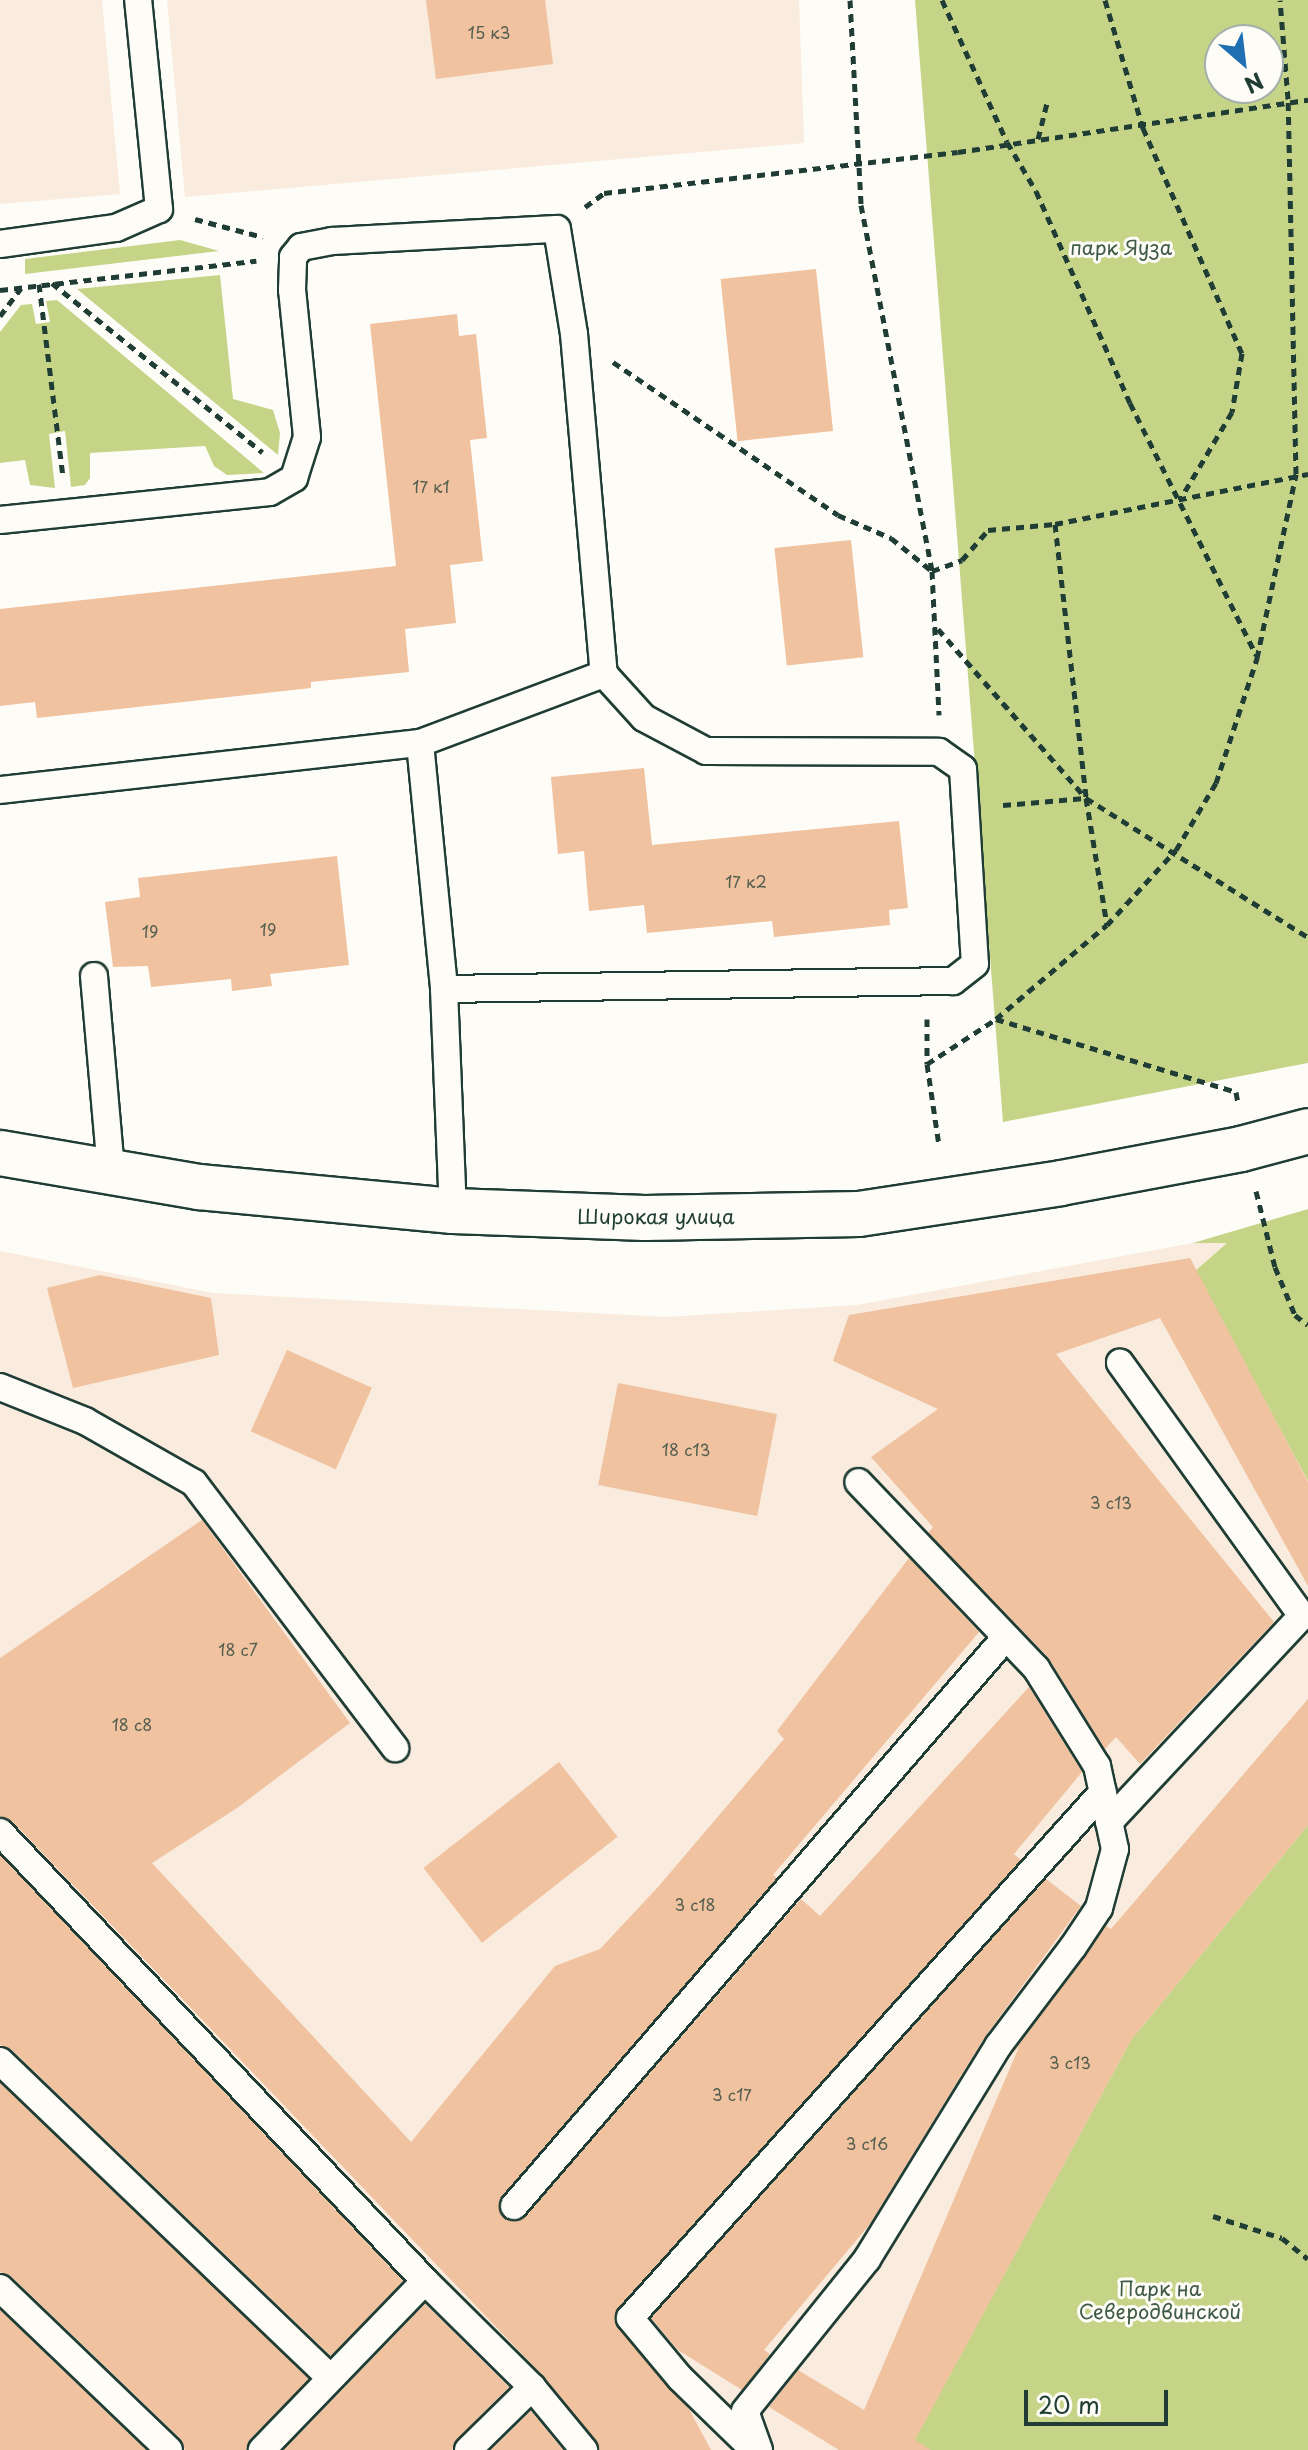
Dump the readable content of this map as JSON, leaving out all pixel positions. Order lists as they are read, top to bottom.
{
  "streets": {
    "main road": ["Широкая улица"]
  },
  "parks": ["парк Яуза", "Парк на Северодвинской"],
  "house_numbers": [
    "15 к3",
    "17 к1",
    "17 к2",
    "19",
    "19",
    "18 с13",
    "3 с13",
    "18 с7",
    "18 с8",
    "3 с18",
    "3 с13",
    "3 с17",
    "3 с16"
  ],
  "scale_bar": "20 m",
  "north": "bottom right"
}
